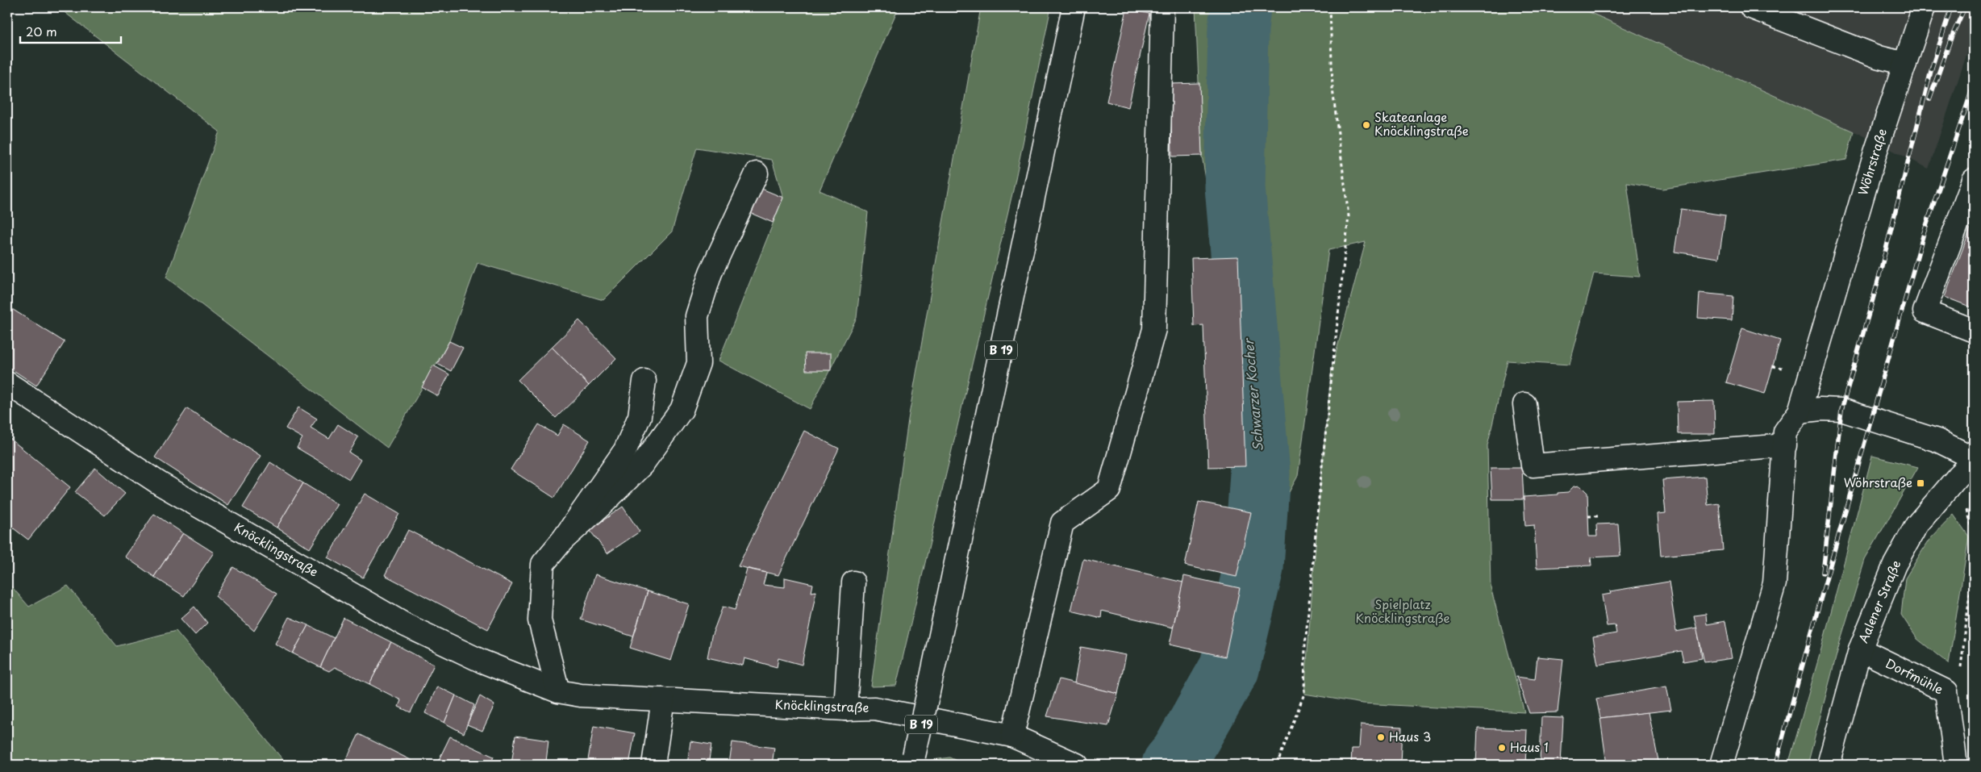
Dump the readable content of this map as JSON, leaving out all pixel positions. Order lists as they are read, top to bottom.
{
  "streets": {
    "main road": [
      "Wöhrstraße",
      "B 19",
      "Knöcklingstraße",
      "Aalener Straße",
      "Dorfmühle"
    ]
  },
  "crossings": [
    ["Aalener Straße", "Dorfmühle"]
  ],
  "water": ["Schwarzer Kocher"],
  "parks": ["Spielplatz Knöcklingstraße"],
  "places": {
    "other": ["Skateanlage Knöcklingstraße", "Haus 3", "Haus 1"],
    "transit": ["Wöhrstraße"]
  },
  "scale_bar": "20 m"
}
